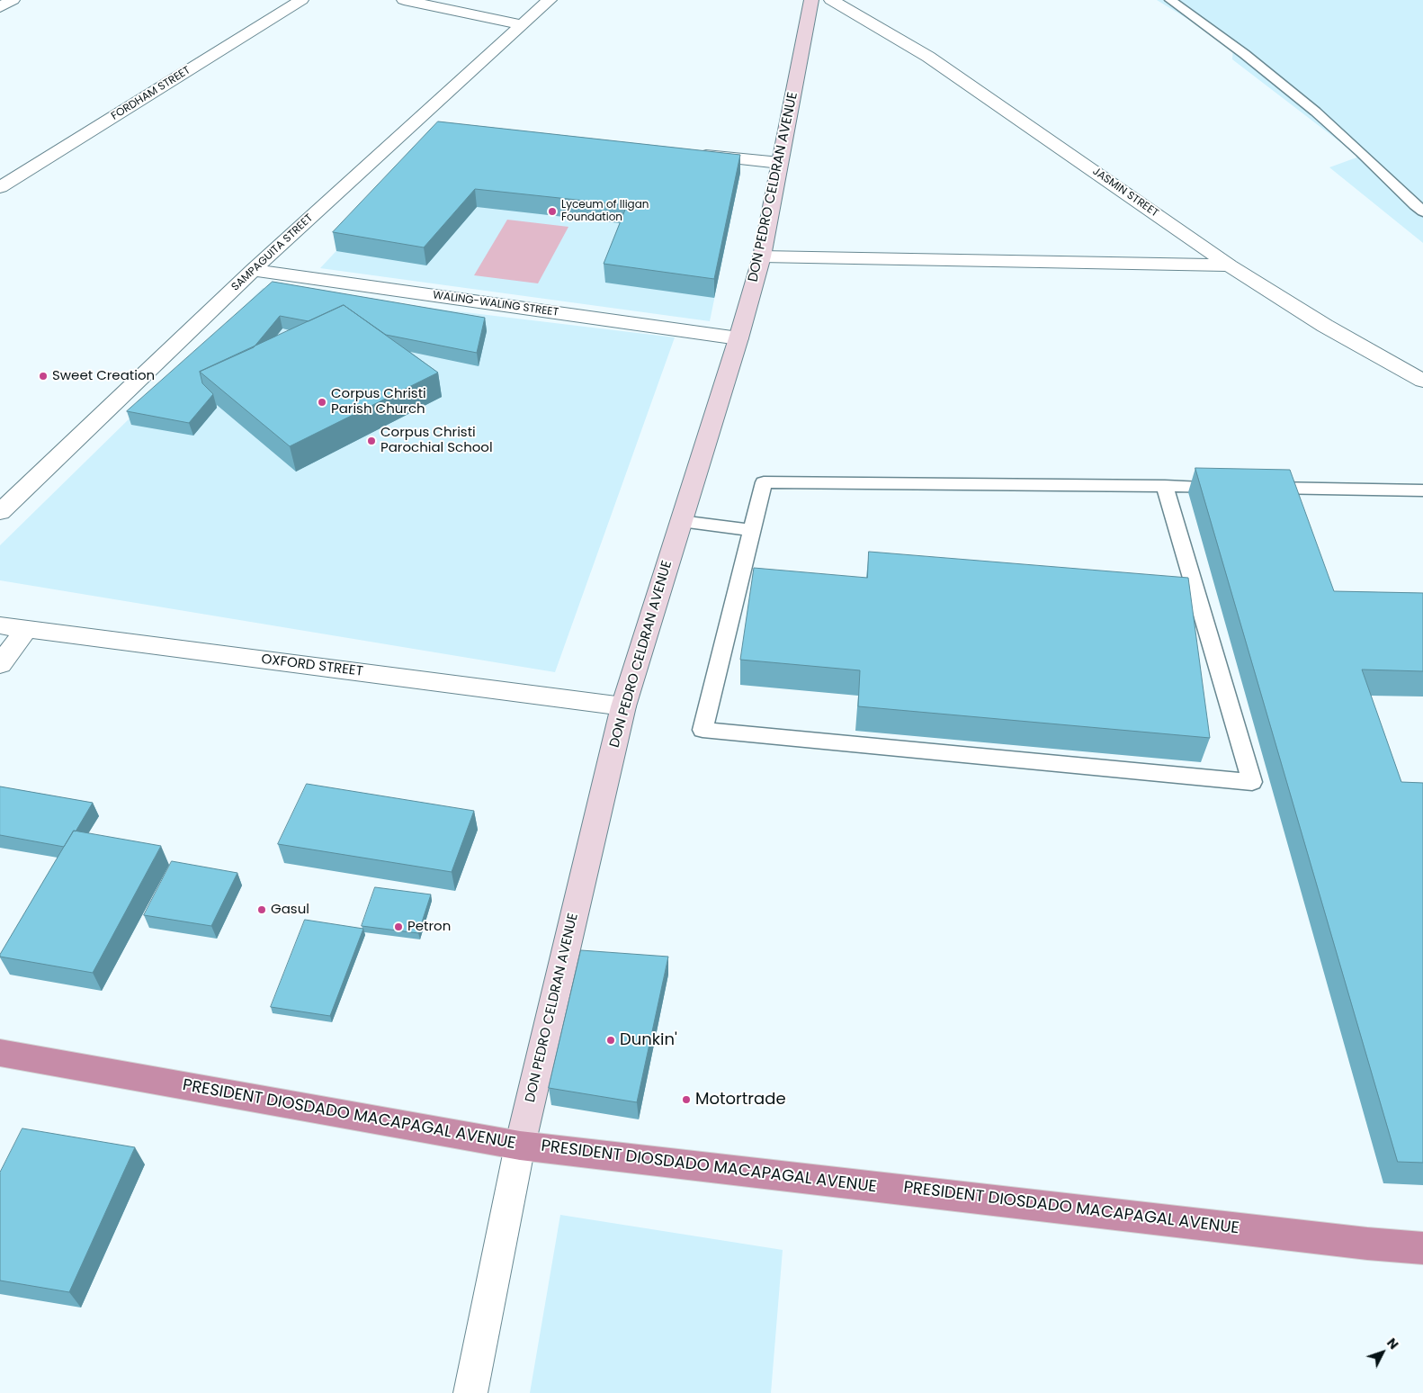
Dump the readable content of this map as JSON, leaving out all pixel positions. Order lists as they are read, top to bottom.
{
  "streets": {
    "highway": ["PRESIDENT DIOSDADO MACAPAGAL AVENUE"],
    "main road": ["DON PEDRO CELDRAN AVENUE"],
    "street": [
      "FORDHAM STREET",
      "JASMIN STREET",
      "SAMPAGUITA STREET",
      "WALING-WALING STREET",
      "OXFORD STREET"
    ]
  },
  "crossings": [
    ["DON PEDRO CELDRAN AVENUE", "WALING-WALING STREET"],
    ["DON PEDRO CELDRAN AVENUE", "OXFORD STREET"],
    ["DON PEDRO CELDRAN AVENUE", "PRESIDENT DIOSDADO MACAPAGAL AVENUE"],
    ["SAMPAGUITA STREET", "WALING-WALING STREET"]
  ],
  "places": [
    "Lyceum of Iligan Foundation",
    "Sweet Creation",
    "Corpus Christi Parish Church",
    "Corpus Christi Parochial School",
    "Gasul",
    "Petron",
    "Dunkin'",
    "Motortrade"
  ],
  "north": "top right"
}
